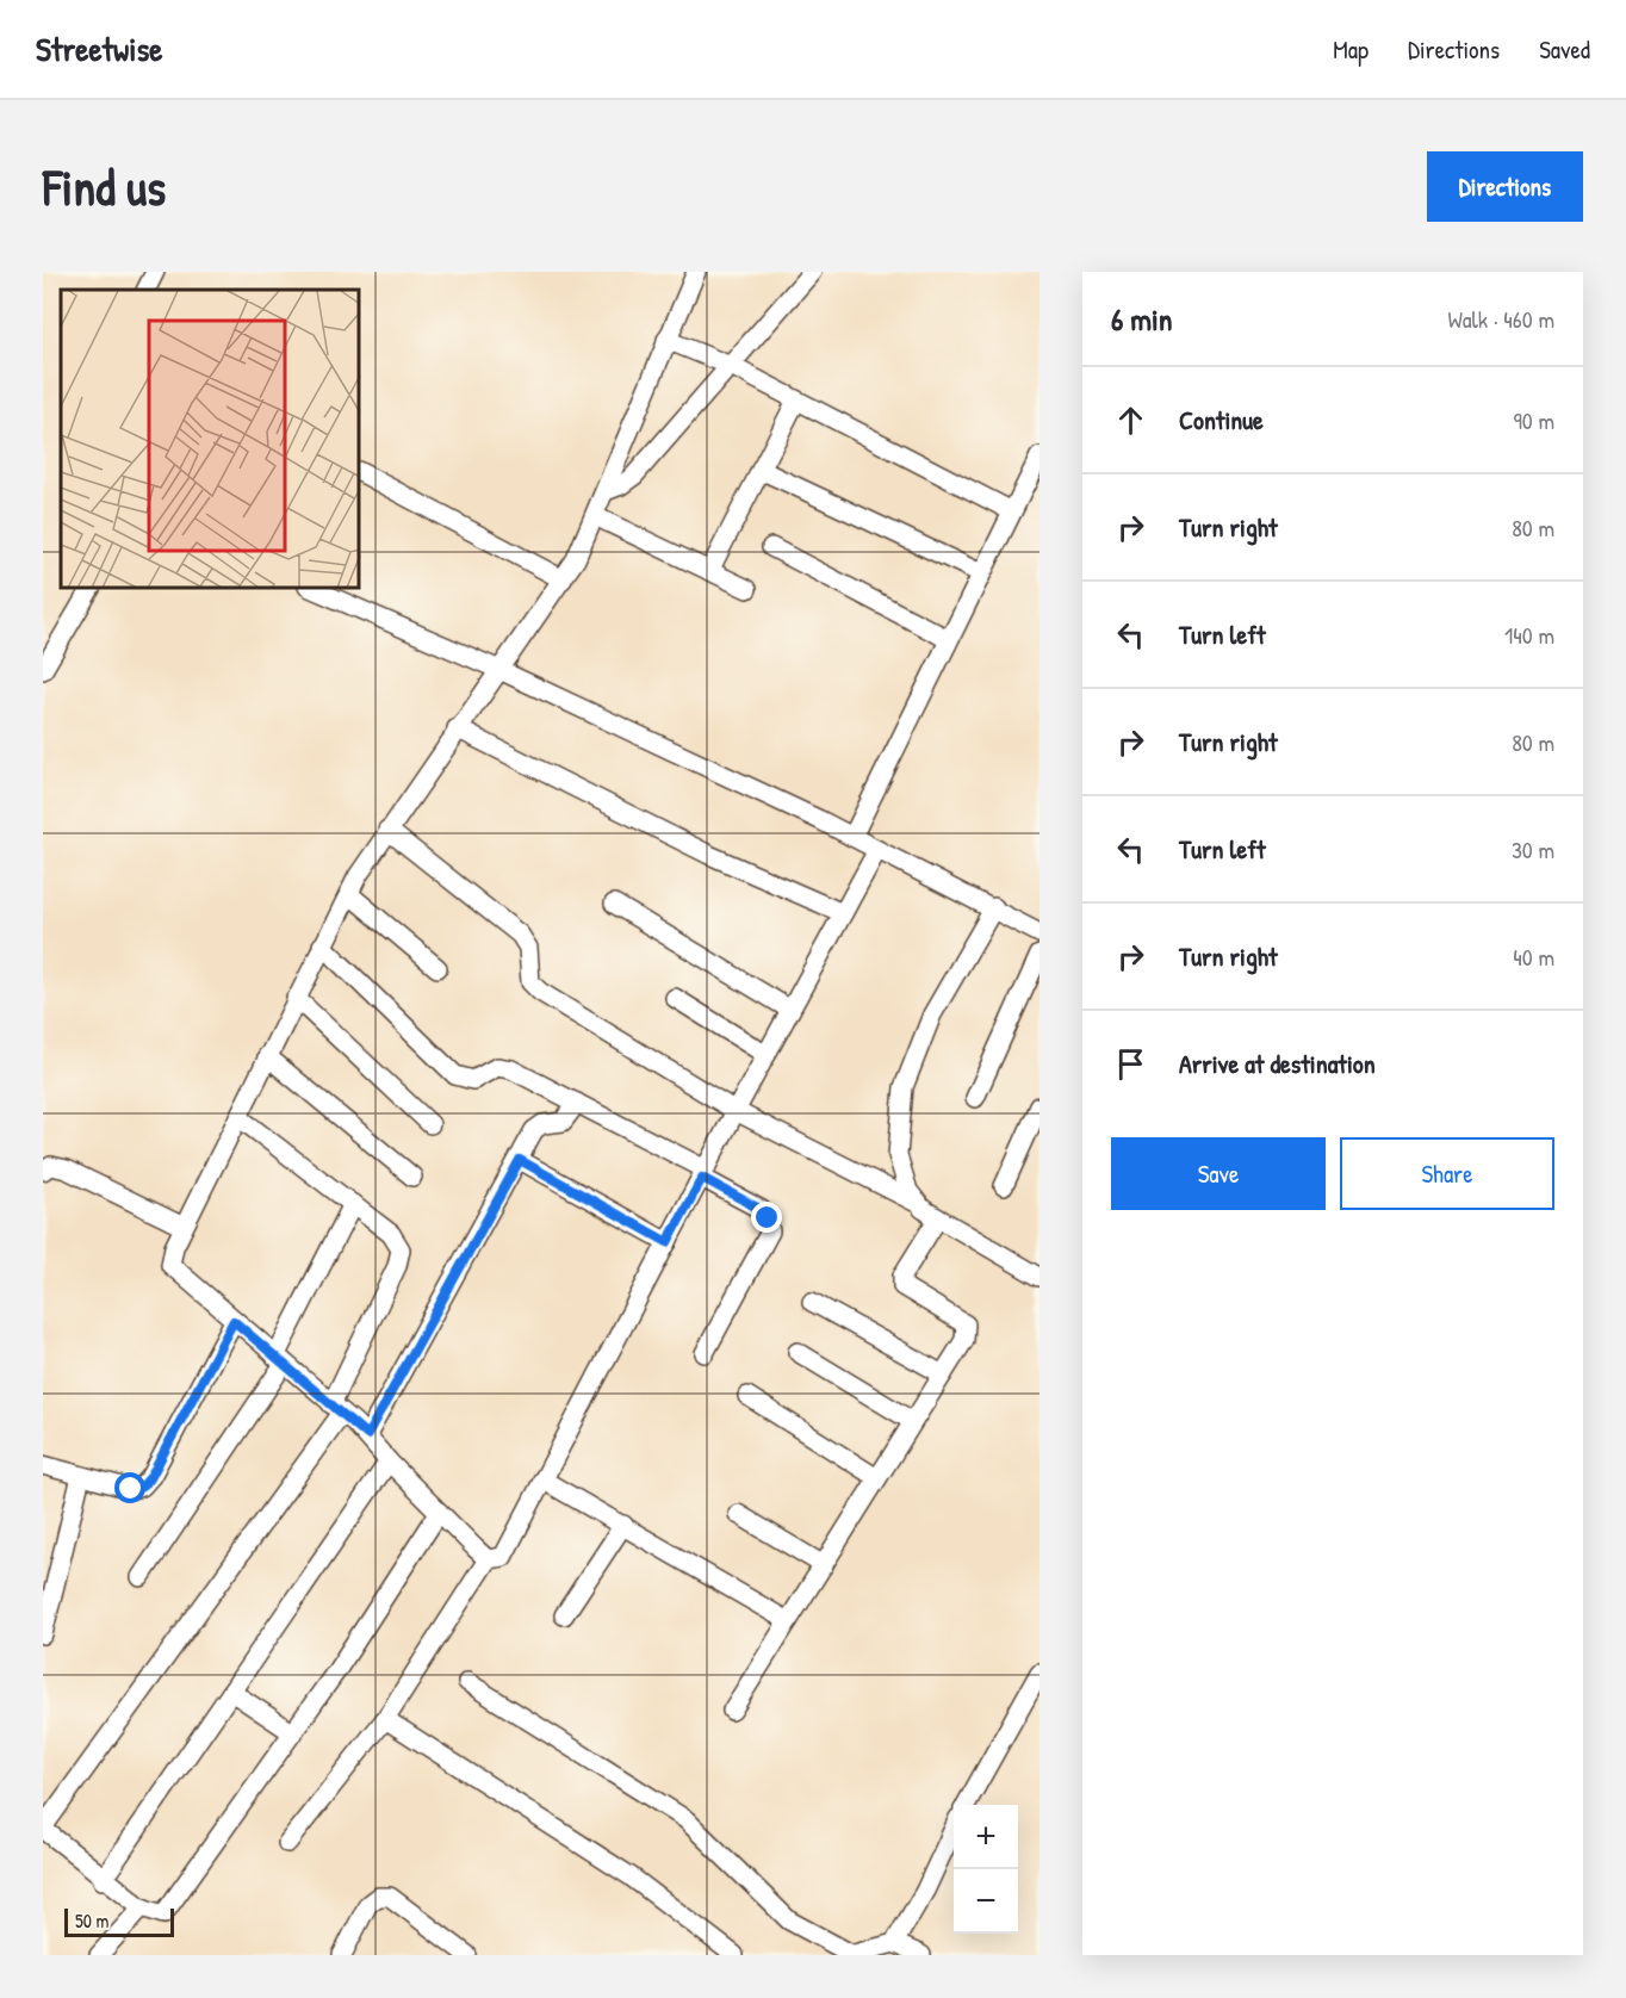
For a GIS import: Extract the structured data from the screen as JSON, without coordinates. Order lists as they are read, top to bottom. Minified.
{"scale_bar":"50 m","page":{"header":"Streetwise","nav":["Map","Directions","Saved"],"buttons":["Directions",["Save","Share"]],"title":"Find us","heading":["6 min","Walk · 460 m"],"list":[["Continue","90 m"],["Turn right","80 m"],["Turn left","140 m"],["Turn right","80 m"],["Turn left","30 m"],["Turn right","40 m"],"Arrive at destination"],"map_buttons":["+","−"],"scale":"50 m"}}
